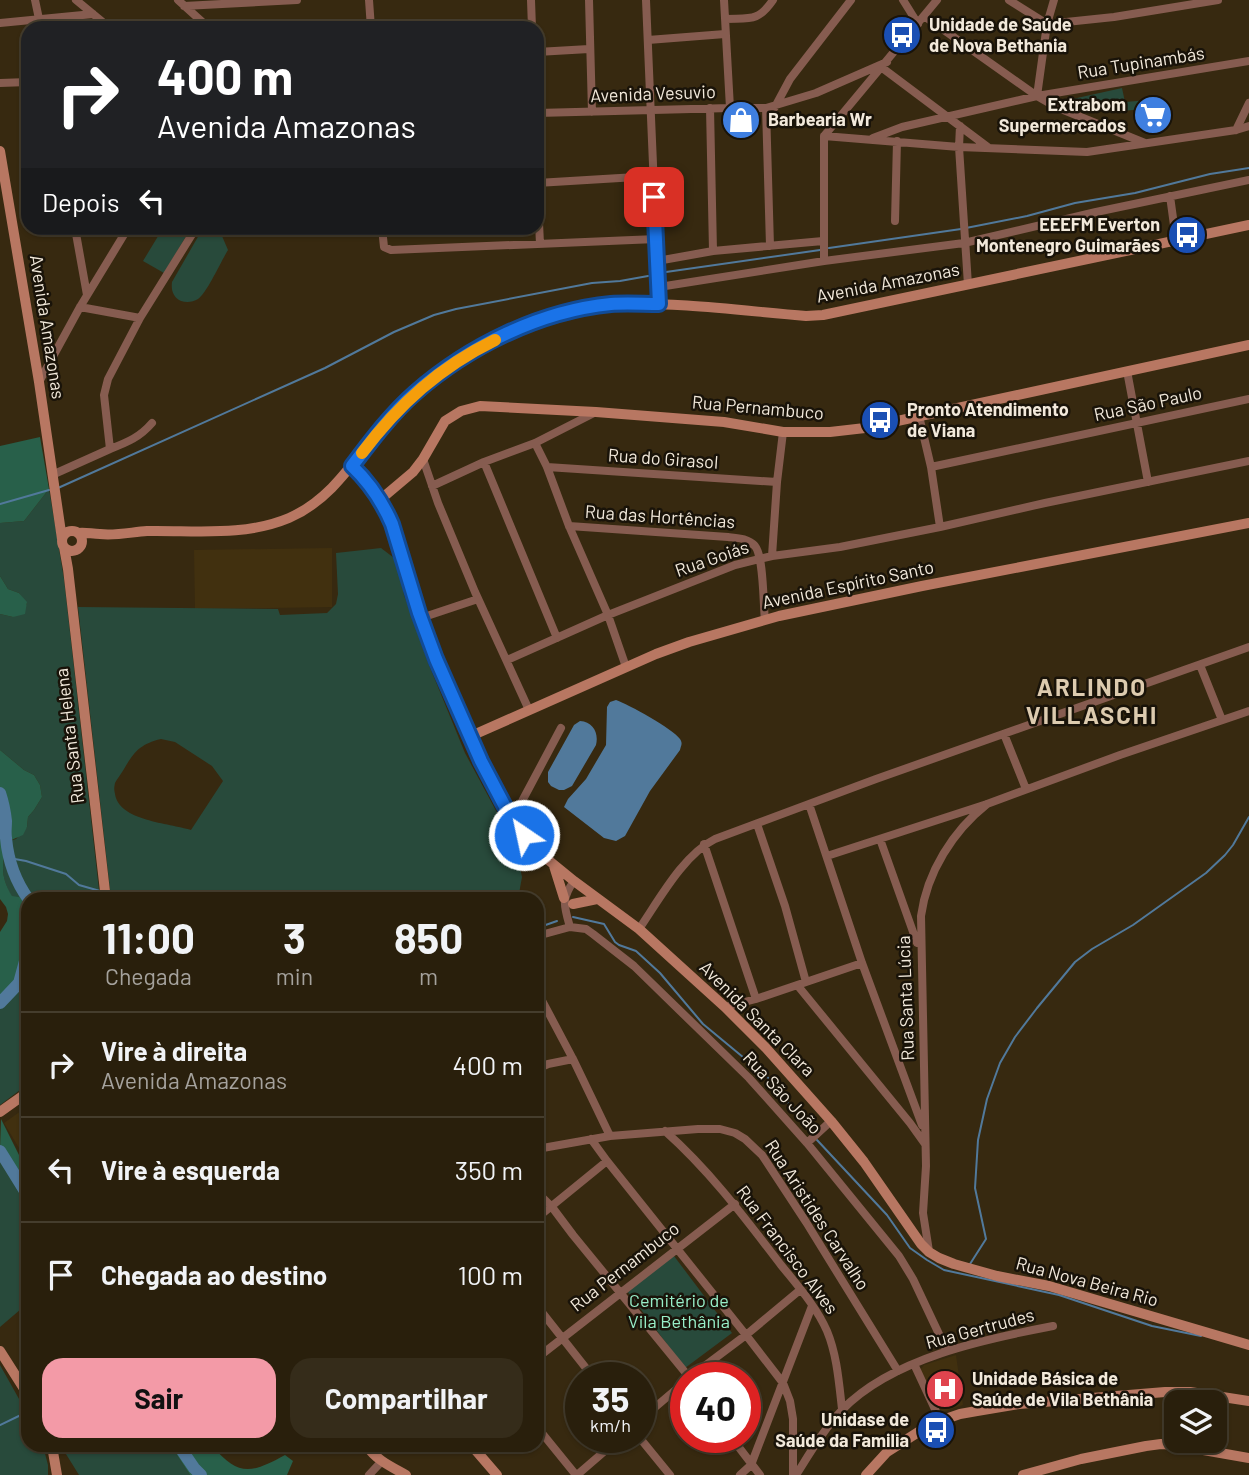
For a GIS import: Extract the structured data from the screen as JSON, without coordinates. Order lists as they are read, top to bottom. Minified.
{"streets":{"street":["Rua Tupinambás","Avenida Vesuvio","Avenida Amazonas","Rua São Paulo","Rua Pernambuco","Rua do Girasol","Rua das Hortências","Rua Goiás","Avenida Espírito Santo","Rua Santa Helena","Rua Santa Lúcia","Avenida Santa Clara","Rua São João","Rua Aristides Carvalho","Rua Francisco Alves","Rua Nova Beira Rio","Rua Gertrudes"]},"crossings":[["Avenida Amazonas","Rua Santa Helena"],["Avenida Amazonas","Avenida Santa Clara"],["Rua Pernambuco","Avenida Santa Clara"],["Rua Pernambuco","Rua Francisco Alves"],["Rua das Hortências","Rua Goiás"],["Avenida Espírito Santo","Avenida Santa Clara"],["Rua Santa Lúcia","Avenida Santa Clara"],["Rua Santa Lúcia","Rua Nova Beira Rio"],["Avenida Santa Clara","Rua Nova Beira Rio"],["Rua São João","Rua Gertrudes"],["Rua Aristides Carvalho","Rua Francisco Alves"],["Rua Aristides Carvalho","Rua Gertrudes"],["Rua Francisco Alves","Rua Gertrudes"]],"districts":["ARLINDO VILLASCHI"],"parks":["Cemitério de Vila Bethânia"],"places":{"bus stop":["Unidade de Saúde de Nova Bethania","EEEFM Everton Montenegro Guimarães","Pronto Atendimento de Viana","Unidase de Saúde da Familia"],"supermarket":["Extrabom Supermercados"],"shop":["Barbearia Wr"],"hospital":["Unidade Básica de Saúde de Vila Bethânia"]},"page":{"turn":["400 m","Avenida Amazonas"],"then":"Depois","eta":["11:00","Chegada","3","min","850","m"],"list":[{"name":"Vire à direita","note":"Avenida Amazonas","value":"400 m"},{"name":"Vire à esquerda","value":"350 m"},{"name":"Chegada ao destino","value":"100 m"}],"buttons":["Sair","Compartilhar"],"speed":"35 km/h","limit":"40"}}
